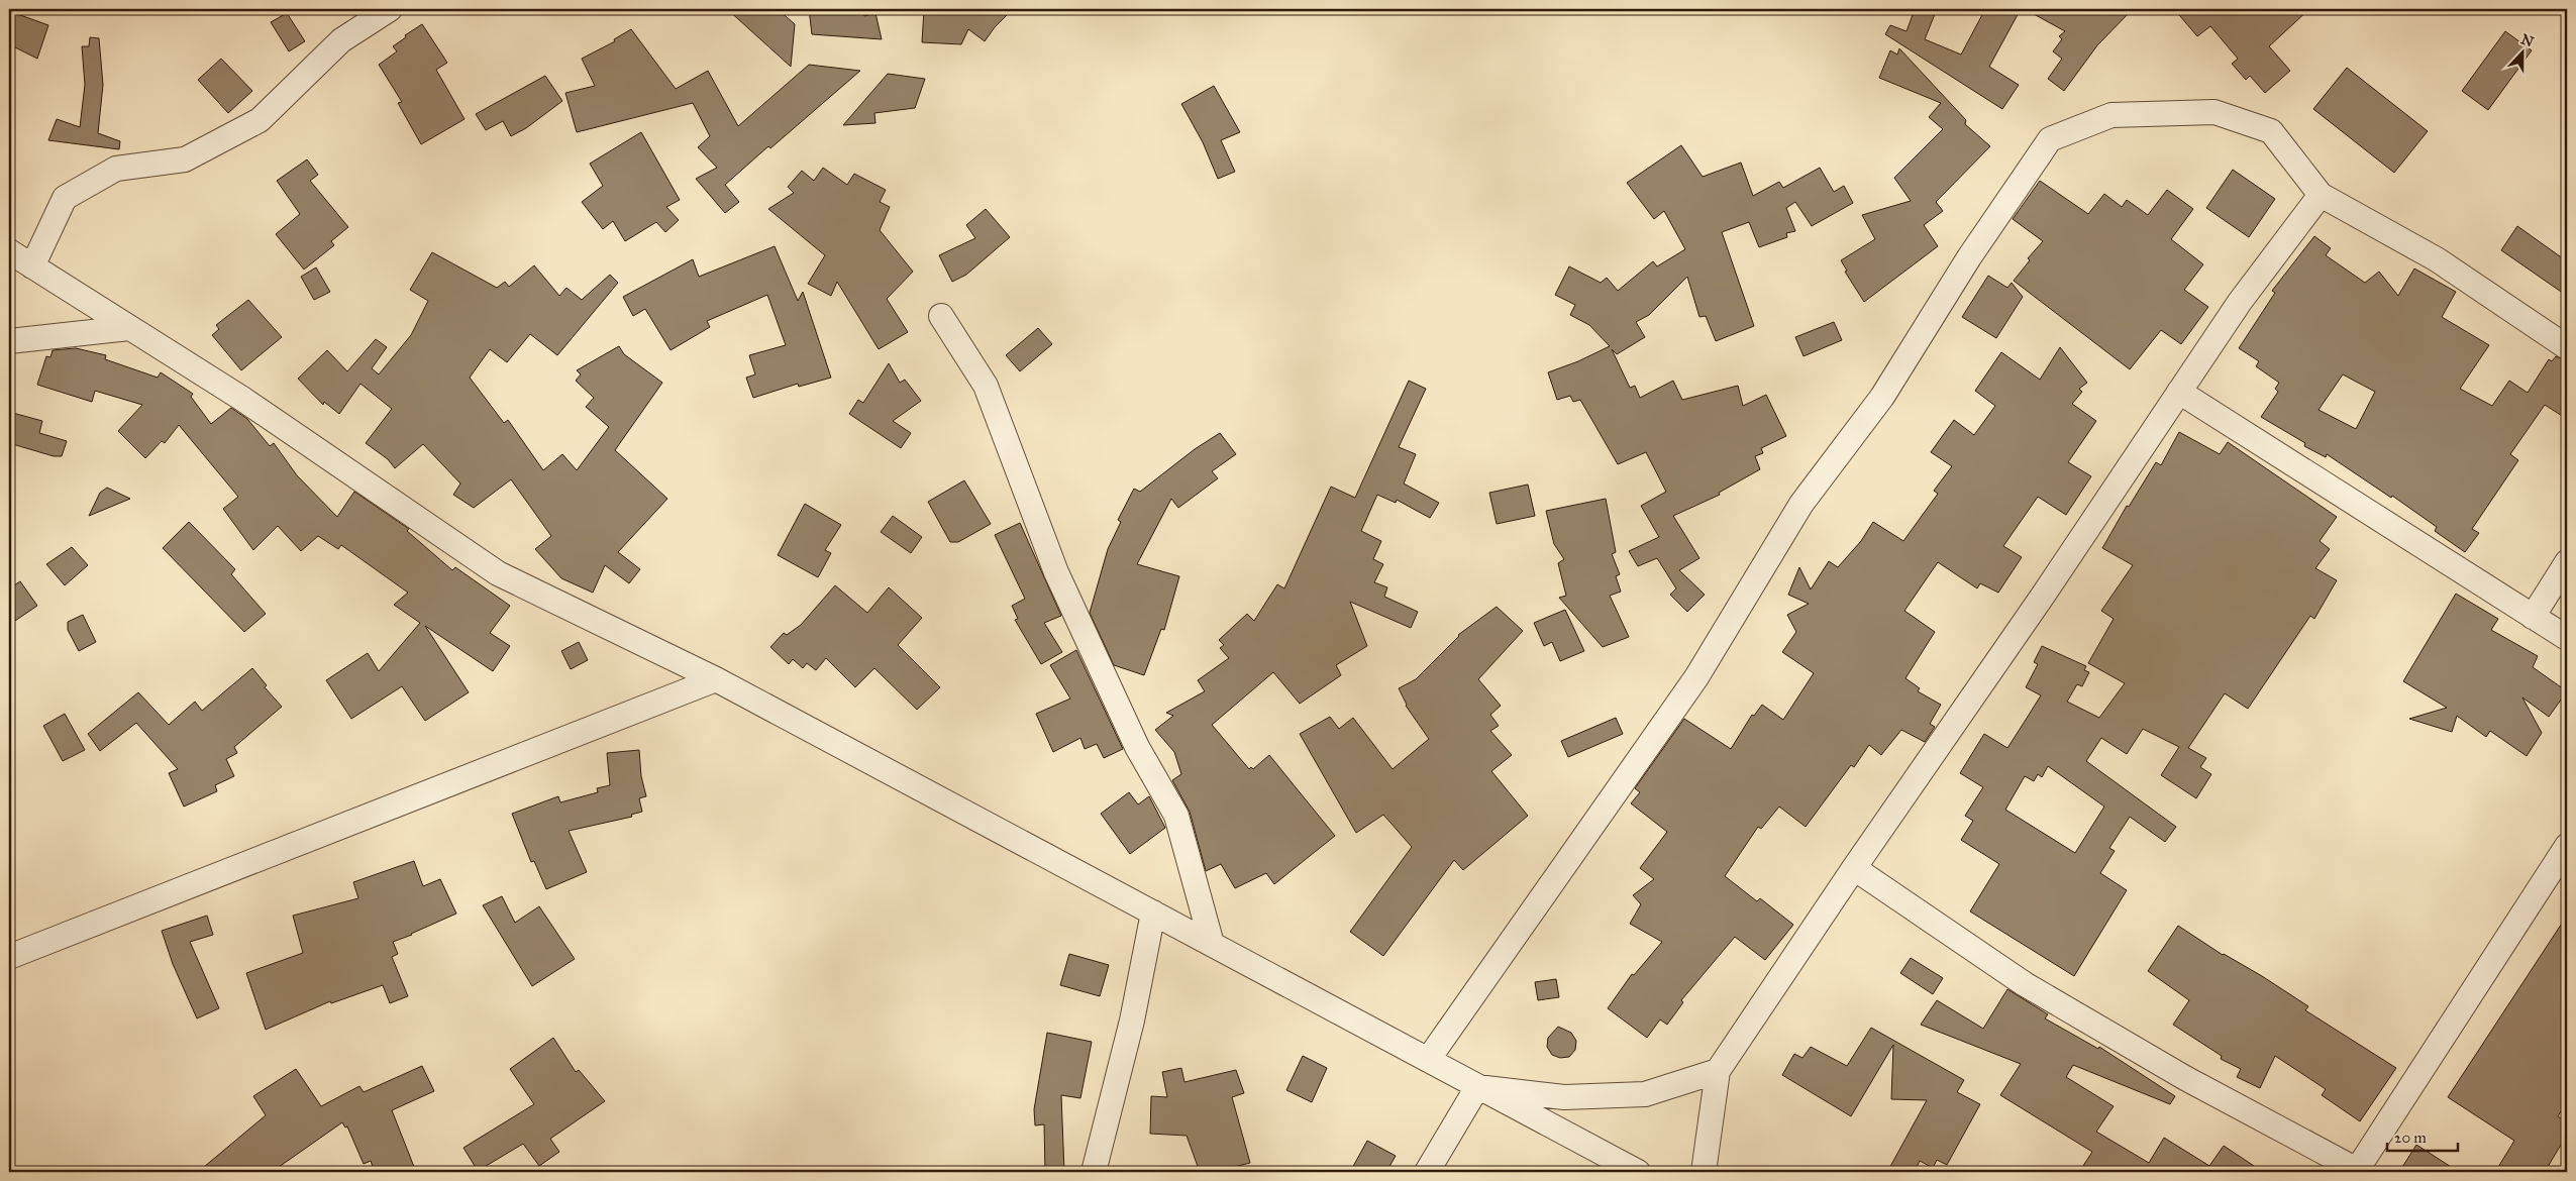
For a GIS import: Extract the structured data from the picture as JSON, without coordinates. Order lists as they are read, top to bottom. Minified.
{"scale_bar":"20 m","north":"top"}
